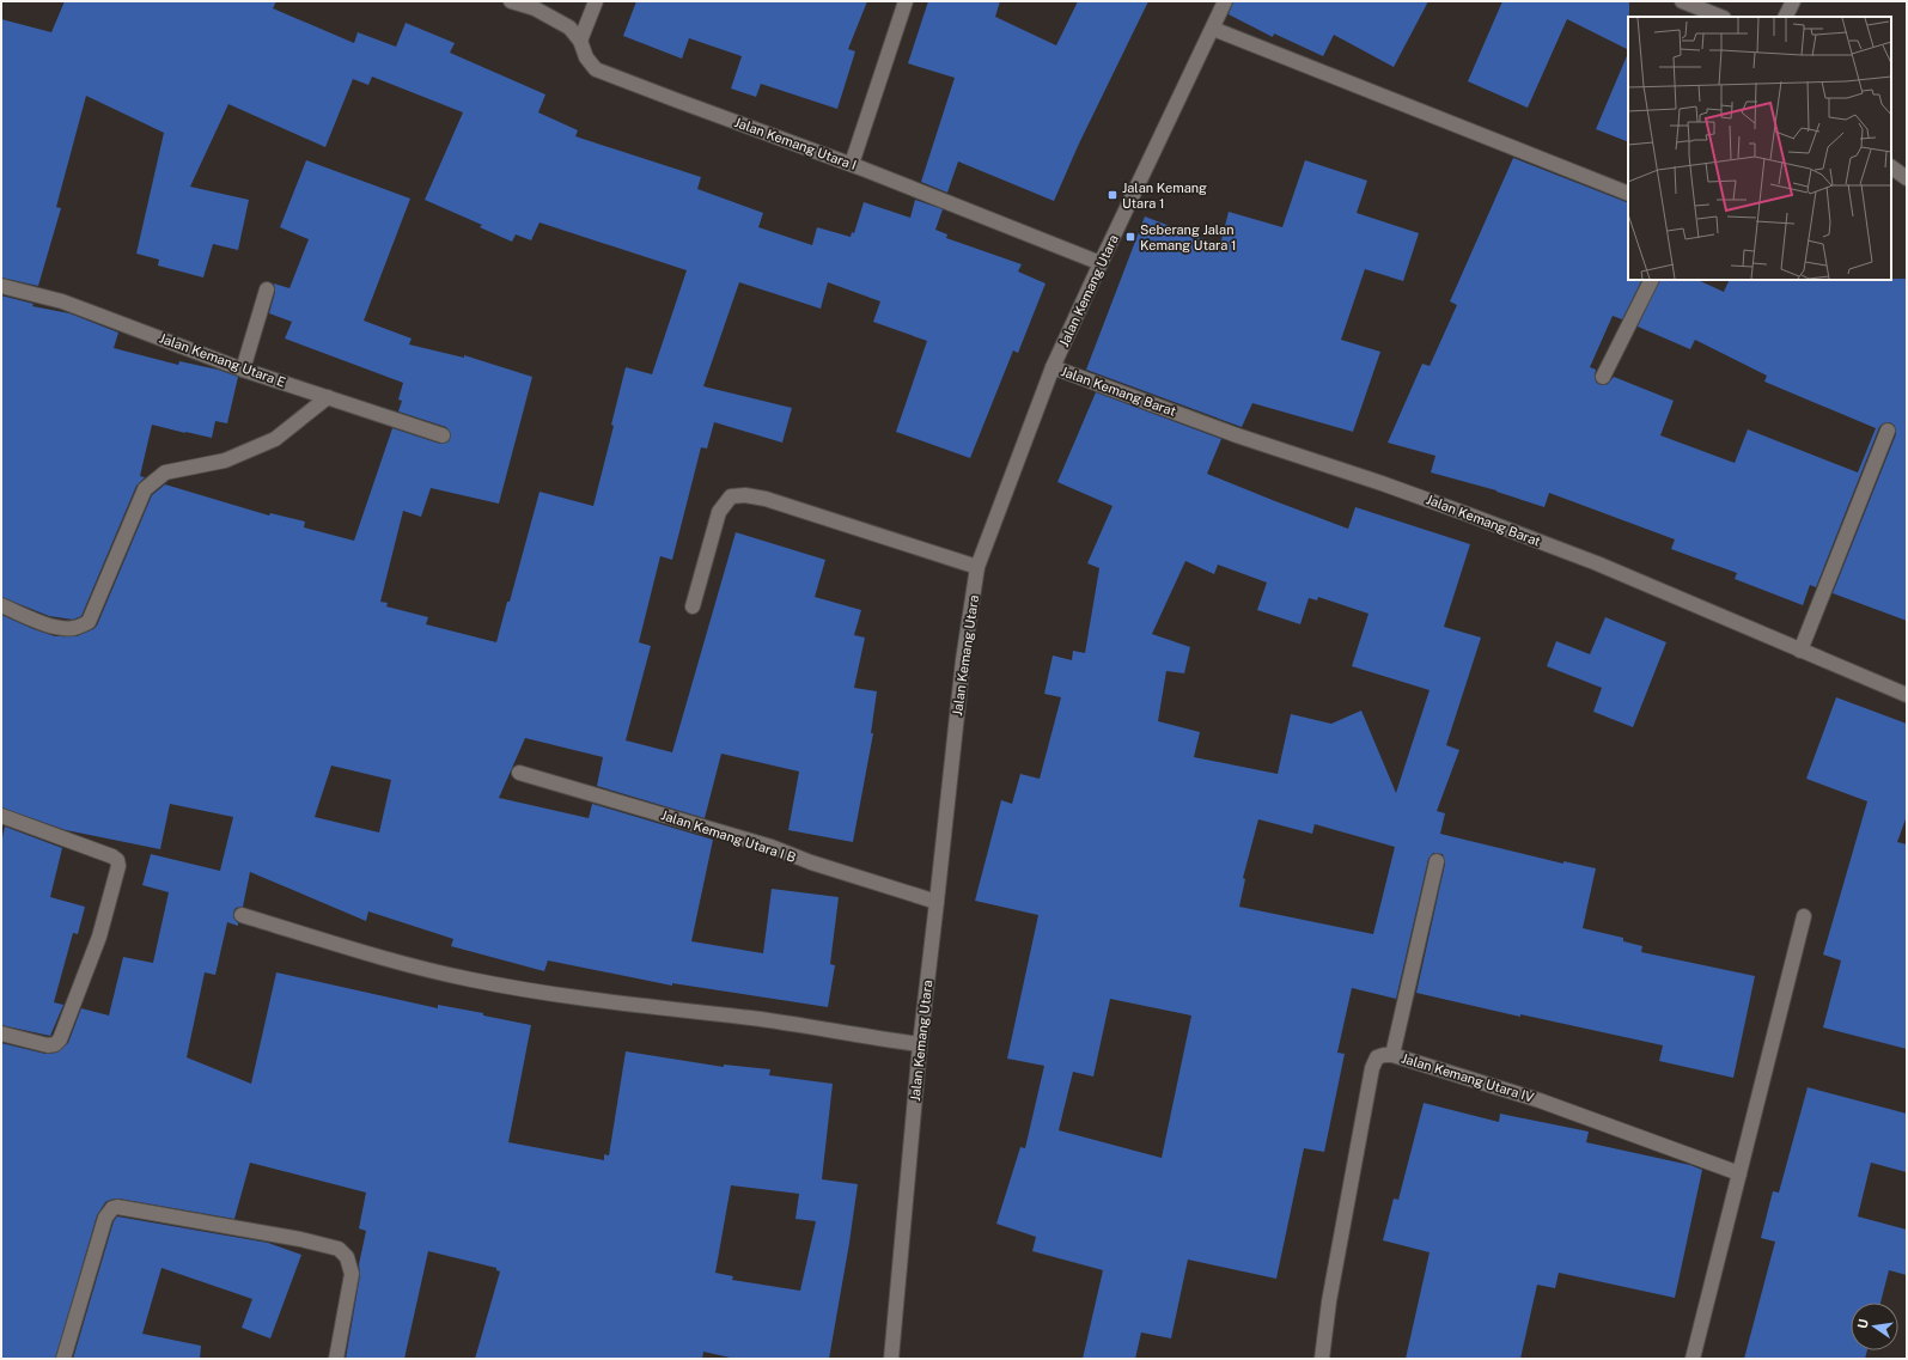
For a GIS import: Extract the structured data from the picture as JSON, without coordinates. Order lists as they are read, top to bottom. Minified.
{"streets":{"street":["Jalan Kemang Utara I","Jalan Kemang Utara","Jalan Kemang Utara E","Jalan Kemang Barat","Jalan Kemang Utara I B","Jalan Kemang Utara IV"]},"crossings":[["Jalan Kemang Utara I","Jalan Kemang Utara"],["Jalan Kemang Utara","Jalan Kemang Barat"],["Jalan Kemang Utara","Jalan Kemang Utara I B"]],"places":{"transit":["Jalan Kemang Utara 1","Seberang Jalan Kemang Utara 1"]},"north":"left"}
